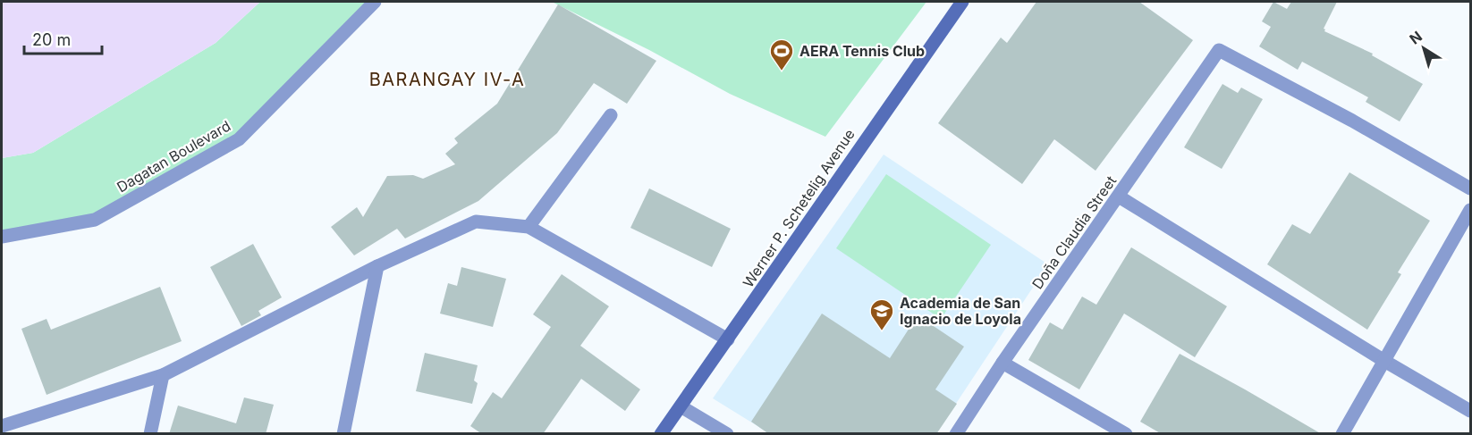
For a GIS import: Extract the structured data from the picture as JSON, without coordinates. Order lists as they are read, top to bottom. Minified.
{"streets":{"main road":["Werner P. Schetelig Avenue"],"street":["Dagatan Boulevard","Doña Claudia Street"]},"districts":["BARANGAY IV-A"],"places":{"sports":["AERA Tennis Club"],"school or university":["Academia de San Ignacio de Loyola"]},"scale_bar":"20 m","north":"top left"}
